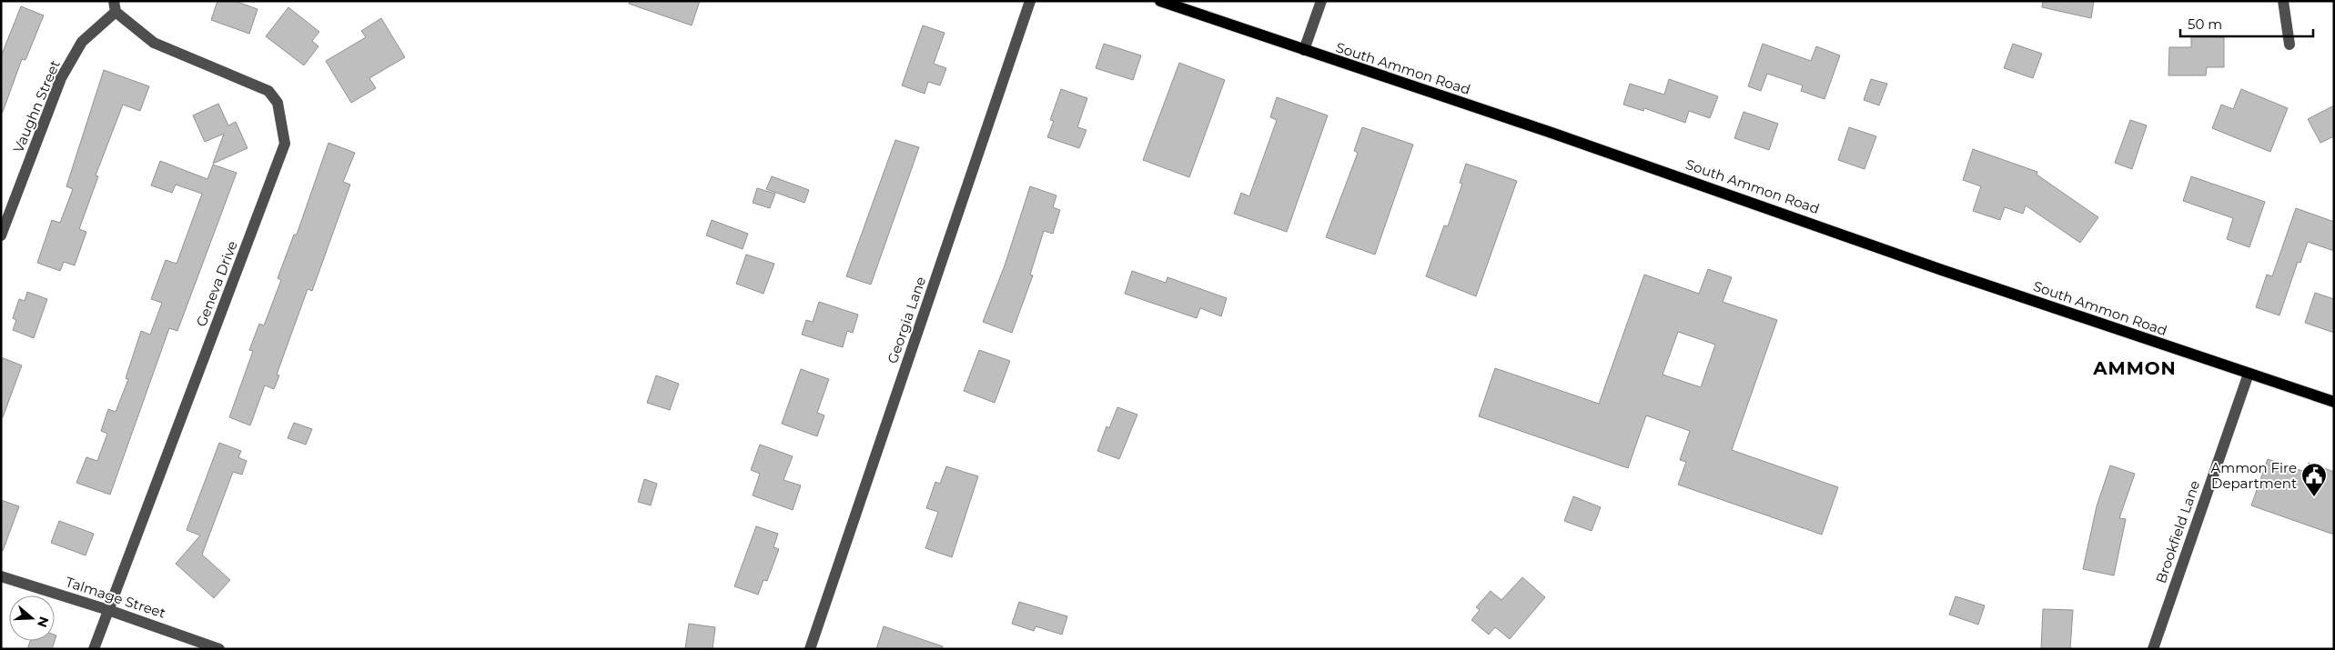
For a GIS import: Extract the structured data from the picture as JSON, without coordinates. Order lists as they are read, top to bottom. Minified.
{"streets":{"main road":["South Ammon Road"],"street":["Vaughn Street","Geneva Drive","Georgia Lane","Brookfield Lane","Talmage Street"]},"crossings":[["South Ammon Road","Brookfield Lane"],["Vaughn Street","Geneva Drive"],["Geneva Drive","Talmage Street"]],"districts":["AMMON"],"places":{"public building":["Ammon Fire Department"]},"scale_bar":"50 m","north":"right"}
